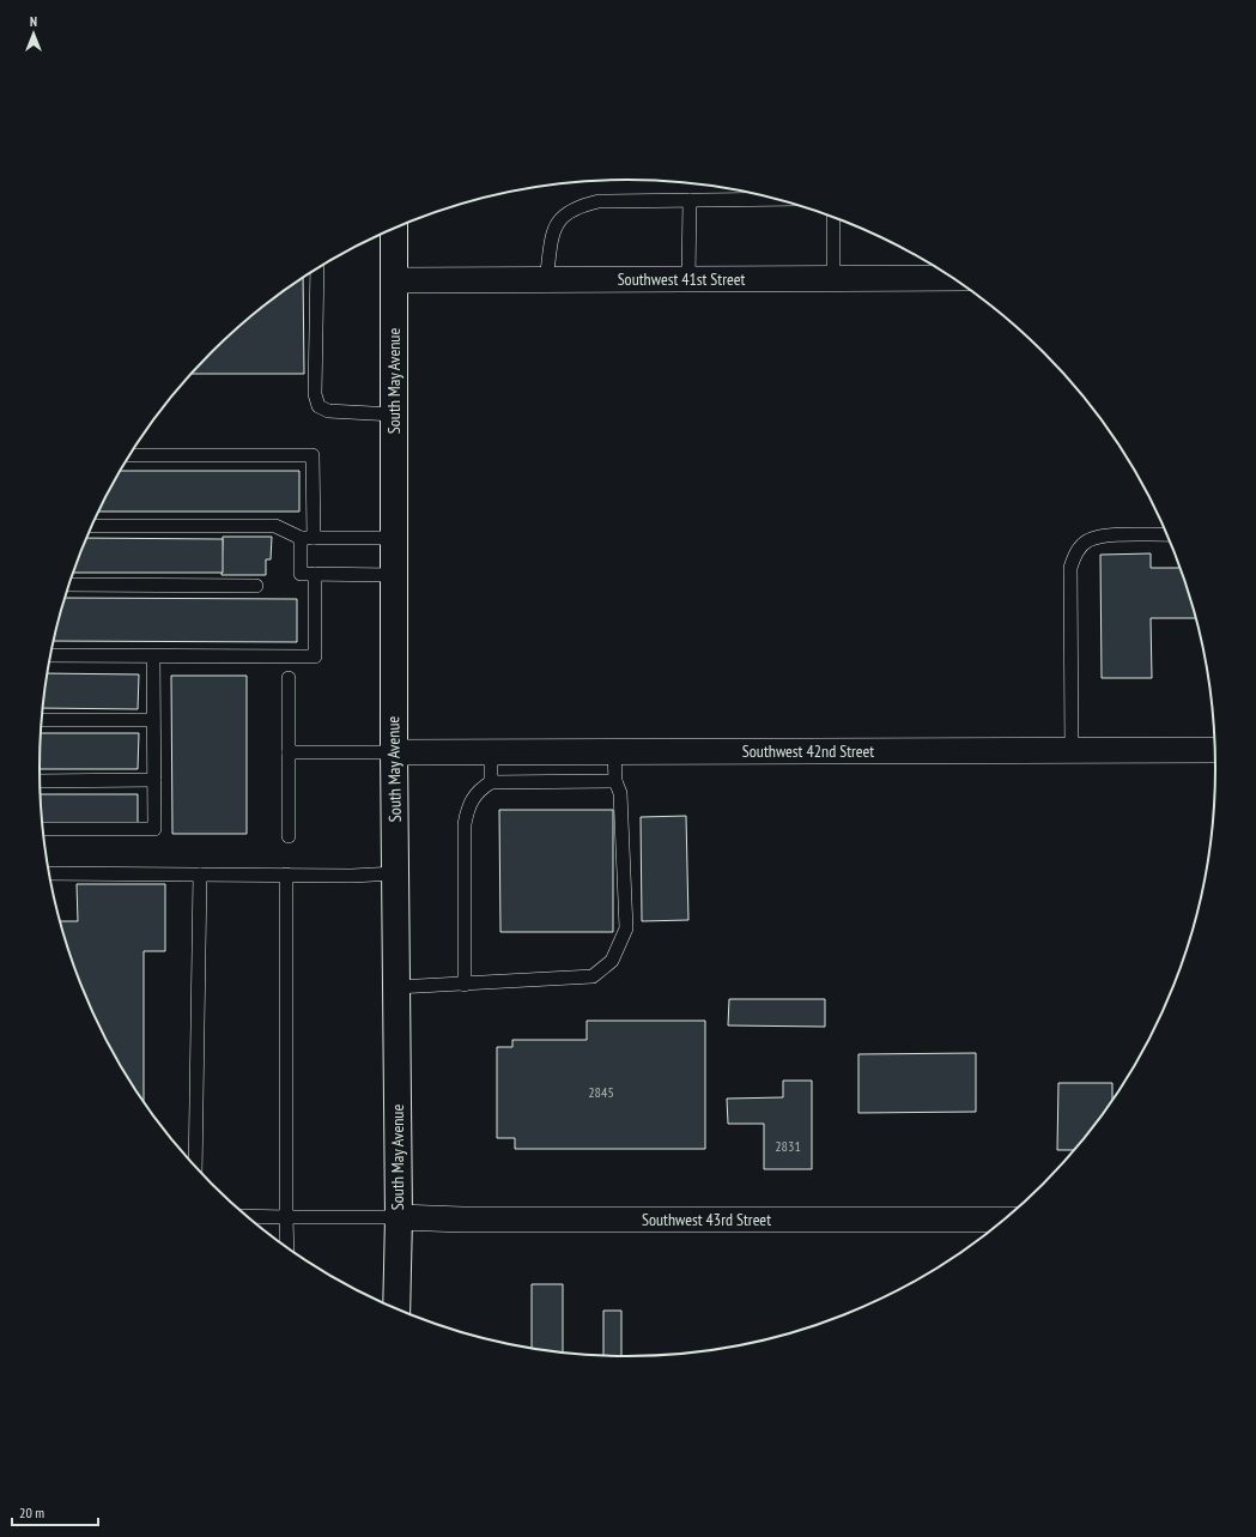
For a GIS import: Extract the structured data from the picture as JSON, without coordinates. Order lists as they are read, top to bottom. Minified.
{"streets":{"main road":["South May Avenue"],"street":["Southwest 41st Street","Southwest 42nd Street","Southwest 43rd Street"]},"crossings":[["Southwest 41st Street","South May Avenue"],["South May Avenue","Southwest 42nd Street"],["South May Avenue","Southwest 43rd Street"]],"house_numbers":["2845","2831"],"scale_bar":"20 m","north":"top"}
